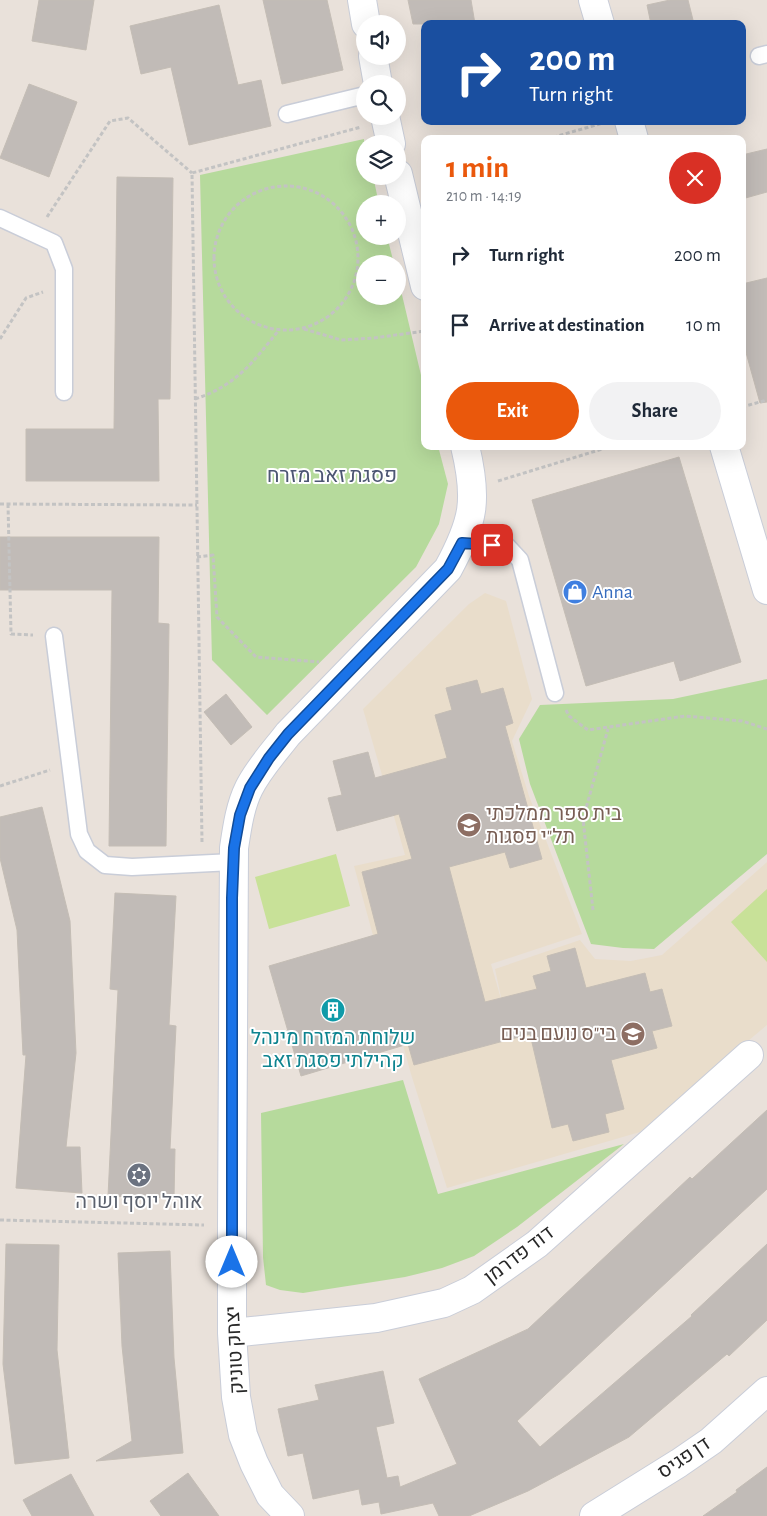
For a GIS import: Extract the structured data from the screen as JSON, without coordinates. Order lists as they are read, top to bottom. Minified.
{"streets":{"street":["דוד פדרמן","יצחק טוניק","דן פגיס"]},"crossings":[["דוד פדרמן","יצחק טוניק"]],"districts":["פסגת זאב מזרח"],"places":{"shop":["Anna"],"school or university":["בית ספר ממלכתי תל\"י פסגות","בי\"ס נועם בנים"],"building":["שלוחת המזרח מינהל קהילתי פסגת זאב"],"synagogue":["אוהל יוסף ושרה"]},"page":{"map_buttons":["+","−"],"turn":["200 m","Turn right"],"heading":["1 min","210 m · 14:19"],"list":[{"name":"Turn right","value":"200 m"},{"name":"Arrive at destination","value":"10 m"}],"buttons":["Exit","Share"]}}
